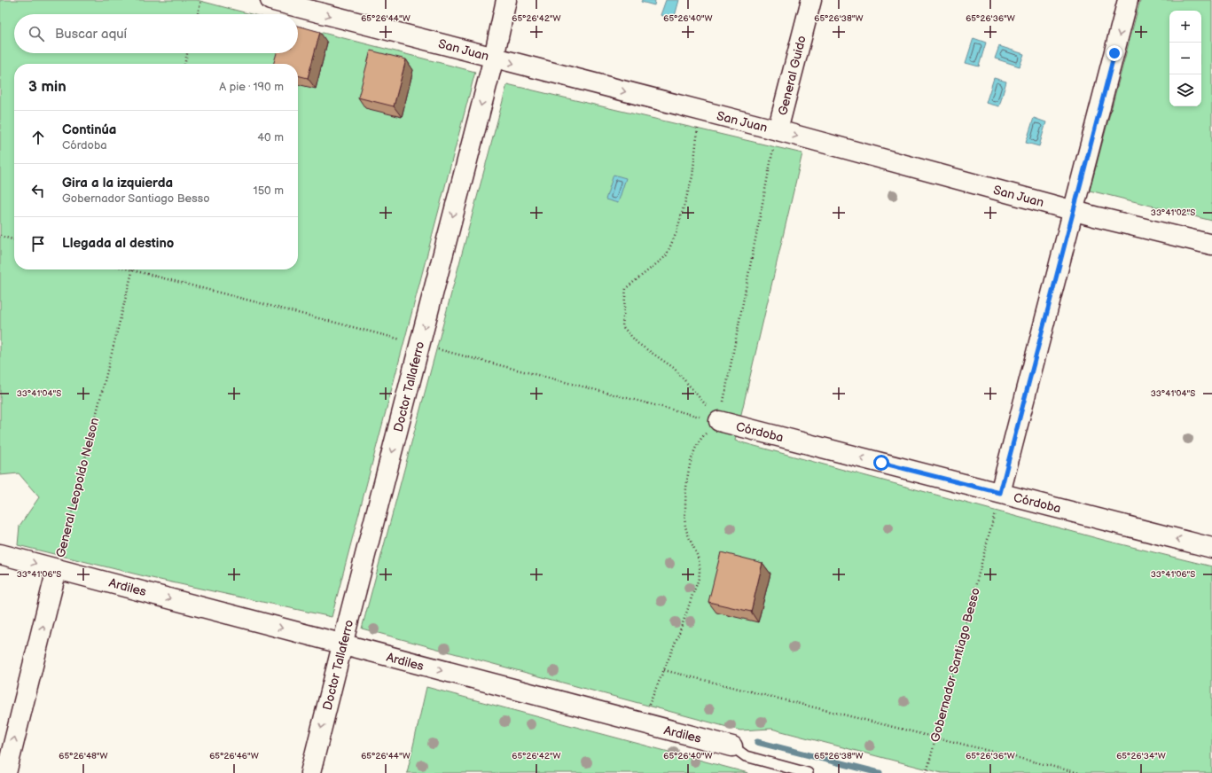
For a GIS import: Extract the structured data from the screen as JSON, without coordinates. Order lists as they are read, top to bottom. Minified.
{"streets":{"street":["San Juan","General Guido","Doctor Tallaferro","Córdoba","General Leopoldo Nelson","Ardiles"],"path":["Gobernador Santiago Besso"]},"crossings":[["San Juan","General Guido"],["San Juan","Doctor Tallaferro"],["Doctor Tallaferro","Ardiles"],["Córdoba","Gobernador Santiago Besso"],["General Leopoldo Nelson","Ardiles"]],"one_way":["San Juan","Doctor Tallaferro","Córdoba","General Leopoldo Nelson","Ardiles"],"page":{"map_buttons":["+","−"],"search":"Buscar aquí","heading":["3 min","A pie · 190 m"],"list":[["Continúa","Córdoba","40 m"],["Gira a la izquierda","Gobernador Santiago Besso","150 m"],"Llegada al destino"]},"coordinates":["65°26'44\"W","65°26'42\"W","65°26'40\"W","65°26'38\"W","65°26'36\"W","33°41'02\"S","33°41'04\"S","33°41'06\"S","65°26'48\"W","65°26'46\"W","65°26'34\"W"]}
